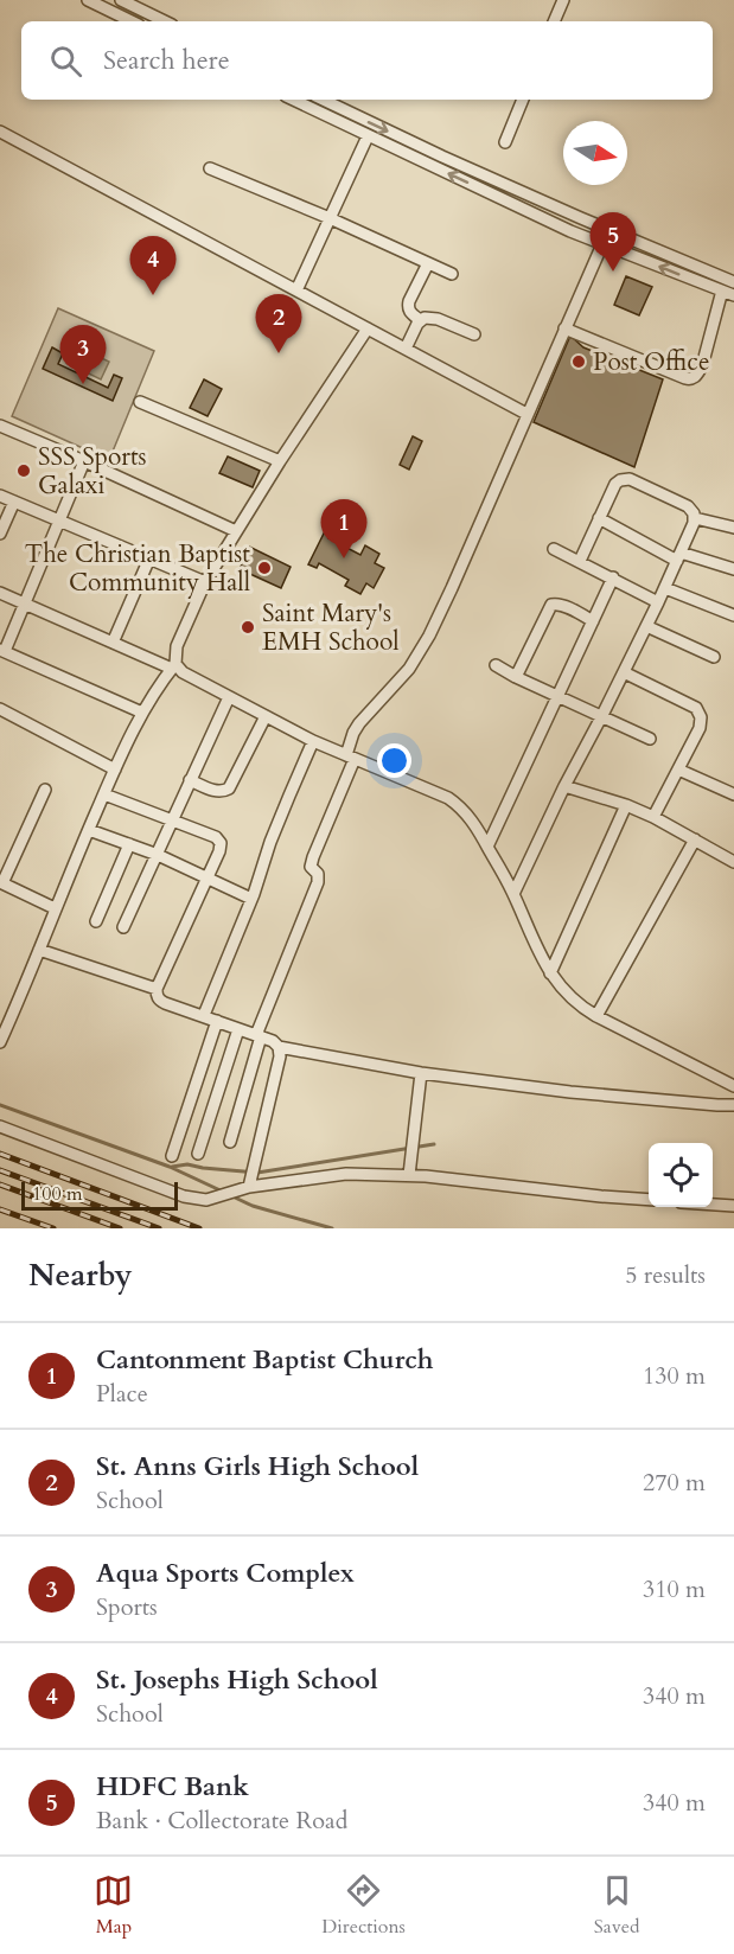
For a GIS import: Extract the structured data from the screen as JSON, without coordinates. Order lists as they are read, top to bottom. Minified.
{"places":["Post Office","SSS Sports Galaxi","The Christian Baptist Community Hall","Saint Mary's EMH School"],"scale_bar":"100 m","north":"right","page":{"search":"Search here","pins":["5","4","2","3","1"],"scale":"100 m","heading":["Nearby","5 results"],"list":[{"mark":"1","name":"Cantonment Baptist Church","note":"Place","value":"130 m"},{"mark":"2","name":"St. Anns Girls High School","note":"School","value":"270 m"},{"mark":"3","name":"Aqua Sports Complex","note":"Sports","value":"310 m"},{"mark":"4","name":"St. Josephs High School","note":"School","value":"340 m"},{"mark":"5","name":"HDFC Bank","note":"Bank · Collectorate Road","value":"340 m"}],"nav":["Map","Directions","Saved"]}}
